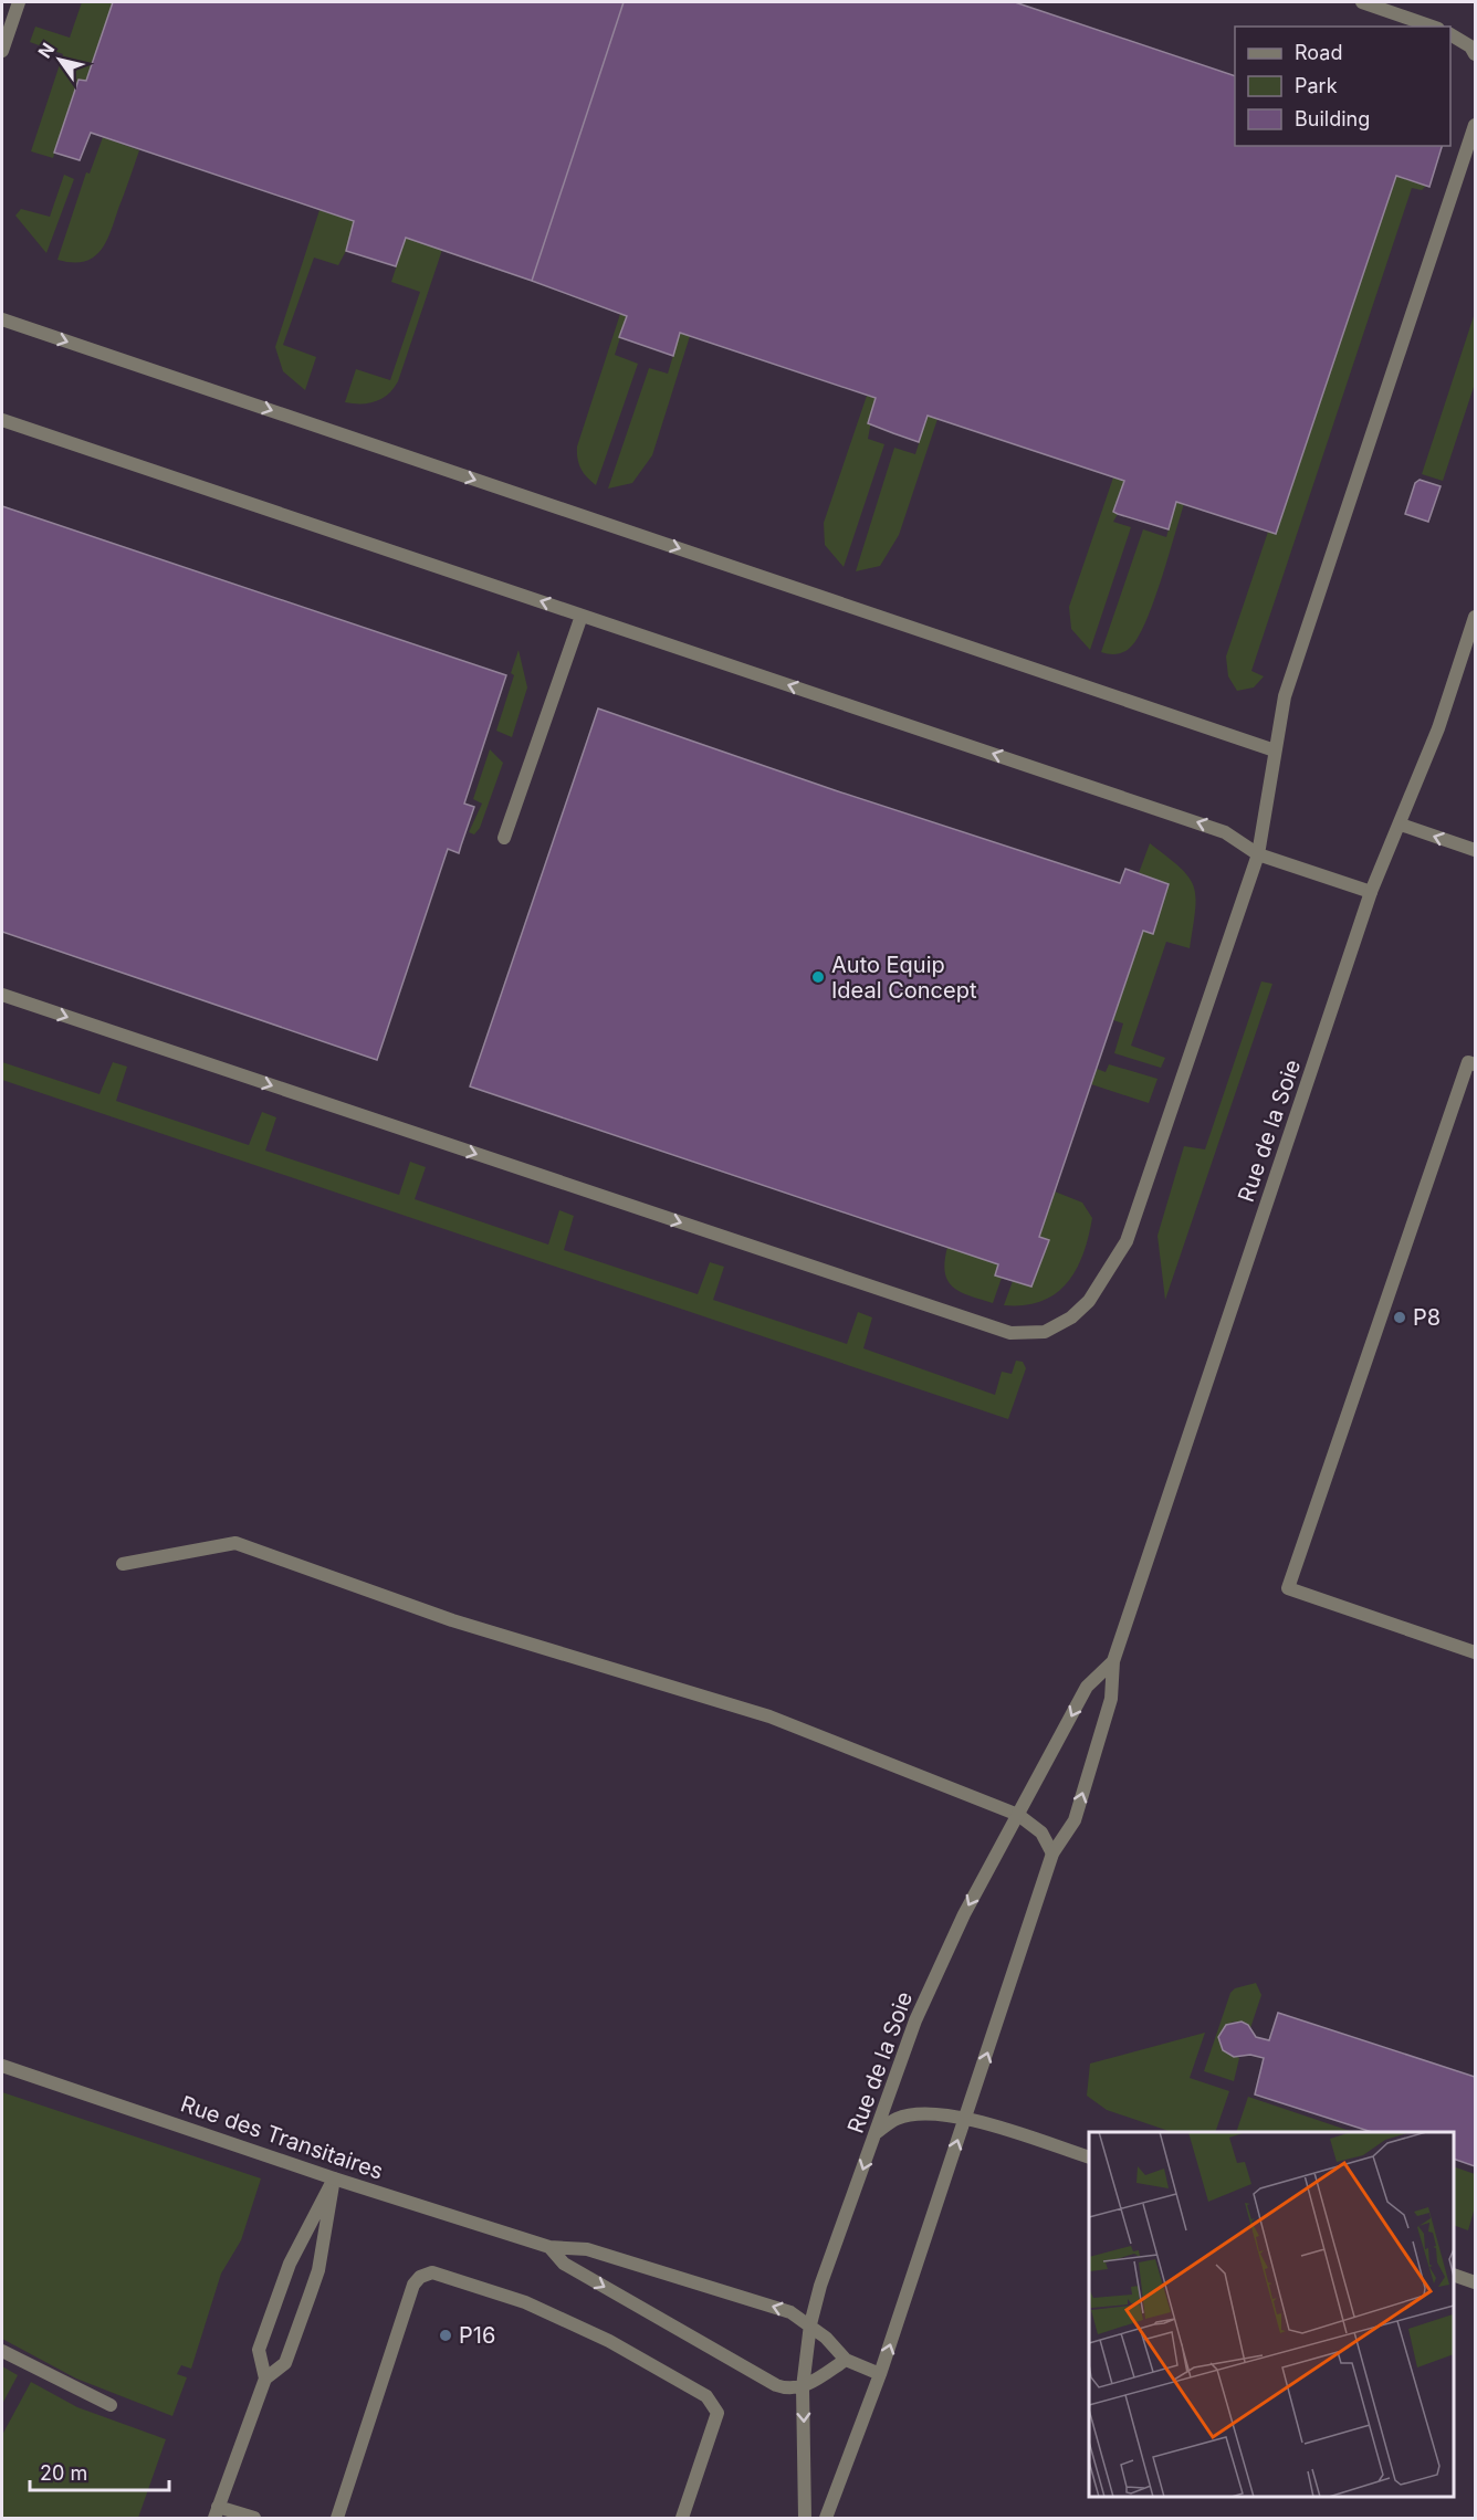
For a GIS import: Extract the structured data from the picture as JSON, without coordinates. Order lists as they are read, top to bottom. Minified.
{"streets":{"street":["Rue de la Soie","Rue des Transitaires"]},"crossings":[["Rue de la Soie","Rue des Transitaires"]],"places":["Auto Equip Ideal Concept","P8","P16"],"legend":["Road","Park","Building"],"scale_bar":"20 m","north":"top left"}
